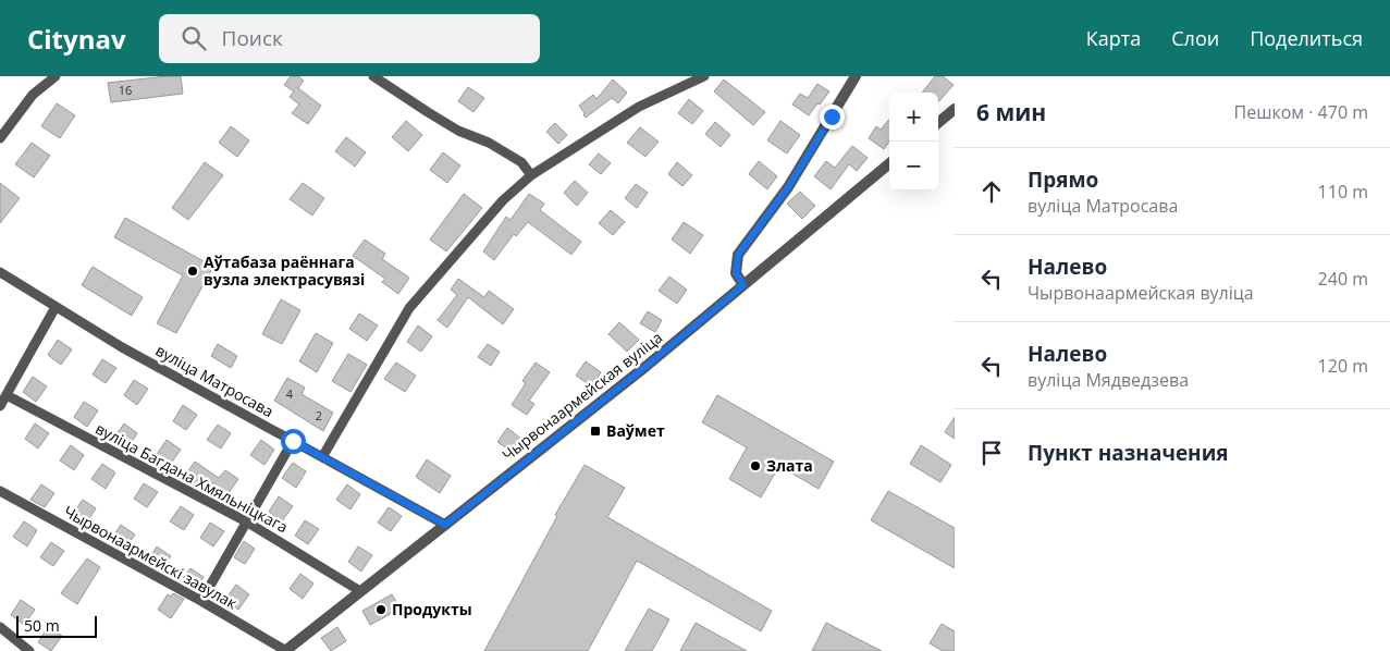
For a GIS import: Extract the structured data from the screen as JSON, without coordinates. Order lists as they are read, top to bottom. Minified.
{"streets":{"street":["вуліца Матросава","Чырвонаармейская вуліца","вуліца Багдана Хмяльніцкага","Чырвонаармейскі завулак"]},"crossings":[["вуліца Матросава","Чырвонаармейская вуліца"],["Чырвонаармейская вуліца","вуліца Багдана Хмяльніцкага"],["Чырвонаармейская вуліца","Чырвонаармейскі завулак"]],"places":{"other":["Аўтабаза раённага вузла электрасувязі","Злата","Продукты"],"transit":["Ваўмет"]},"house_numbers":["16","4","2"],"scale_bar":"50 m","page":{"header":"Citynav","search":"Поиск","nav":["Карта","Слои","Поделиться"],"heading":["6 мин","Пешком · 470 m"],"map_buttons":["+","−"],"list":[["Прямо","вуліца Матросава","110 m"],["Налево","Чырвонаармейская вуліца","240 m"],["Налево","вуліца Мядведзева","120 m"],"Пункт назначения"],"scale":"50 m"}}
